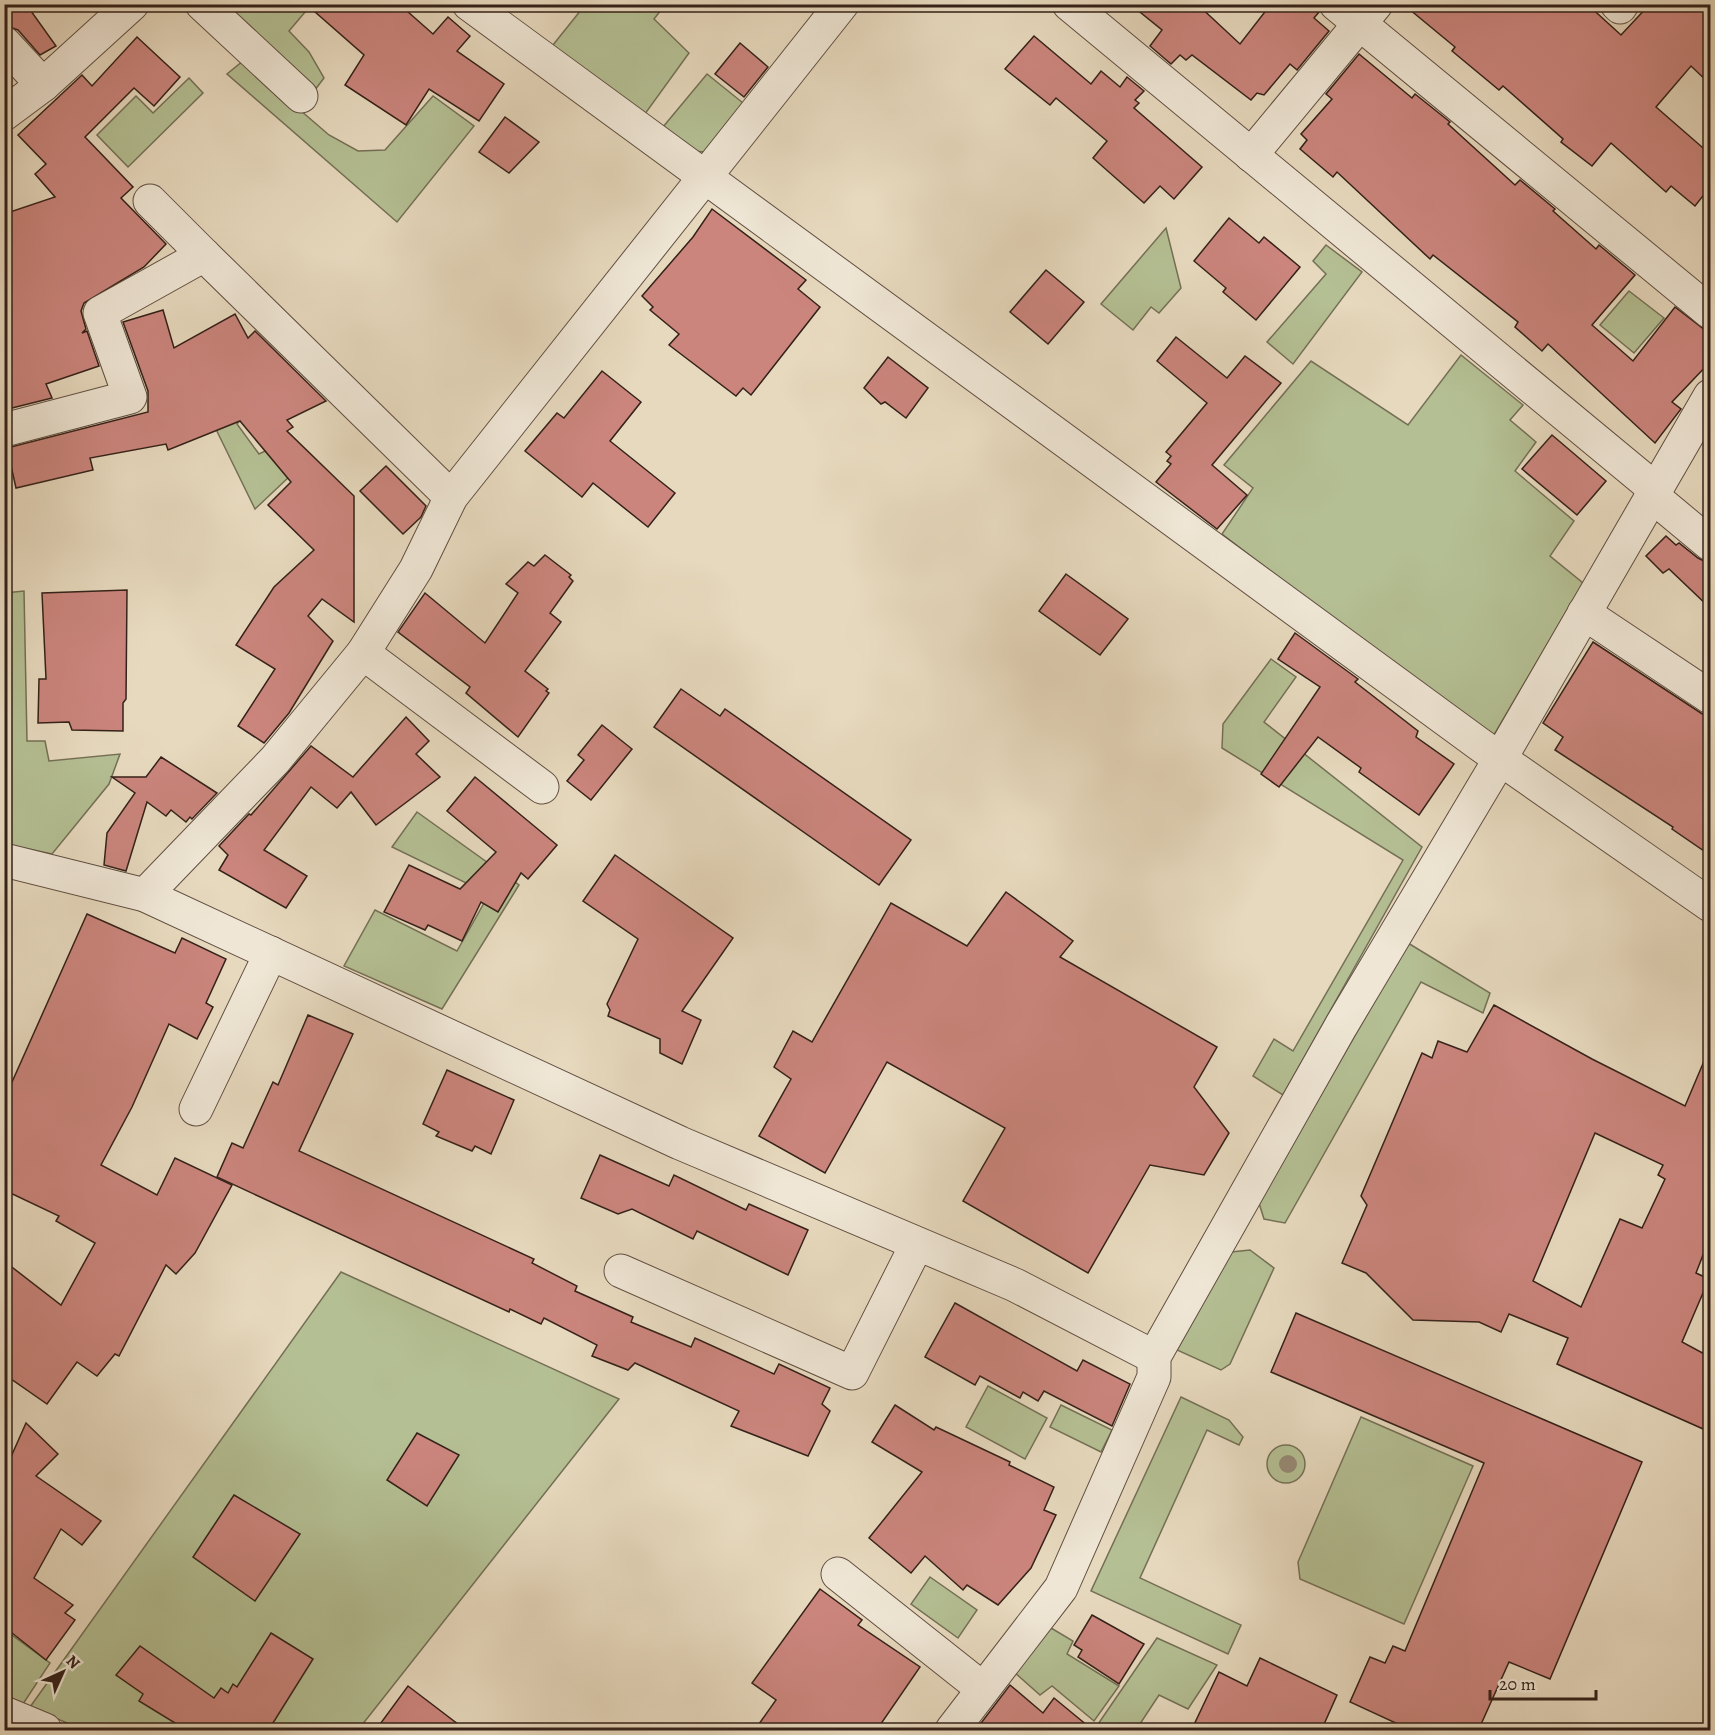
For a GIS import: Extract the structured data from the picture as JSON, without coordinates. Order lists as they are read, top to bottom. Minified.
{"scale_bar":"20 m","north":"top right"}
